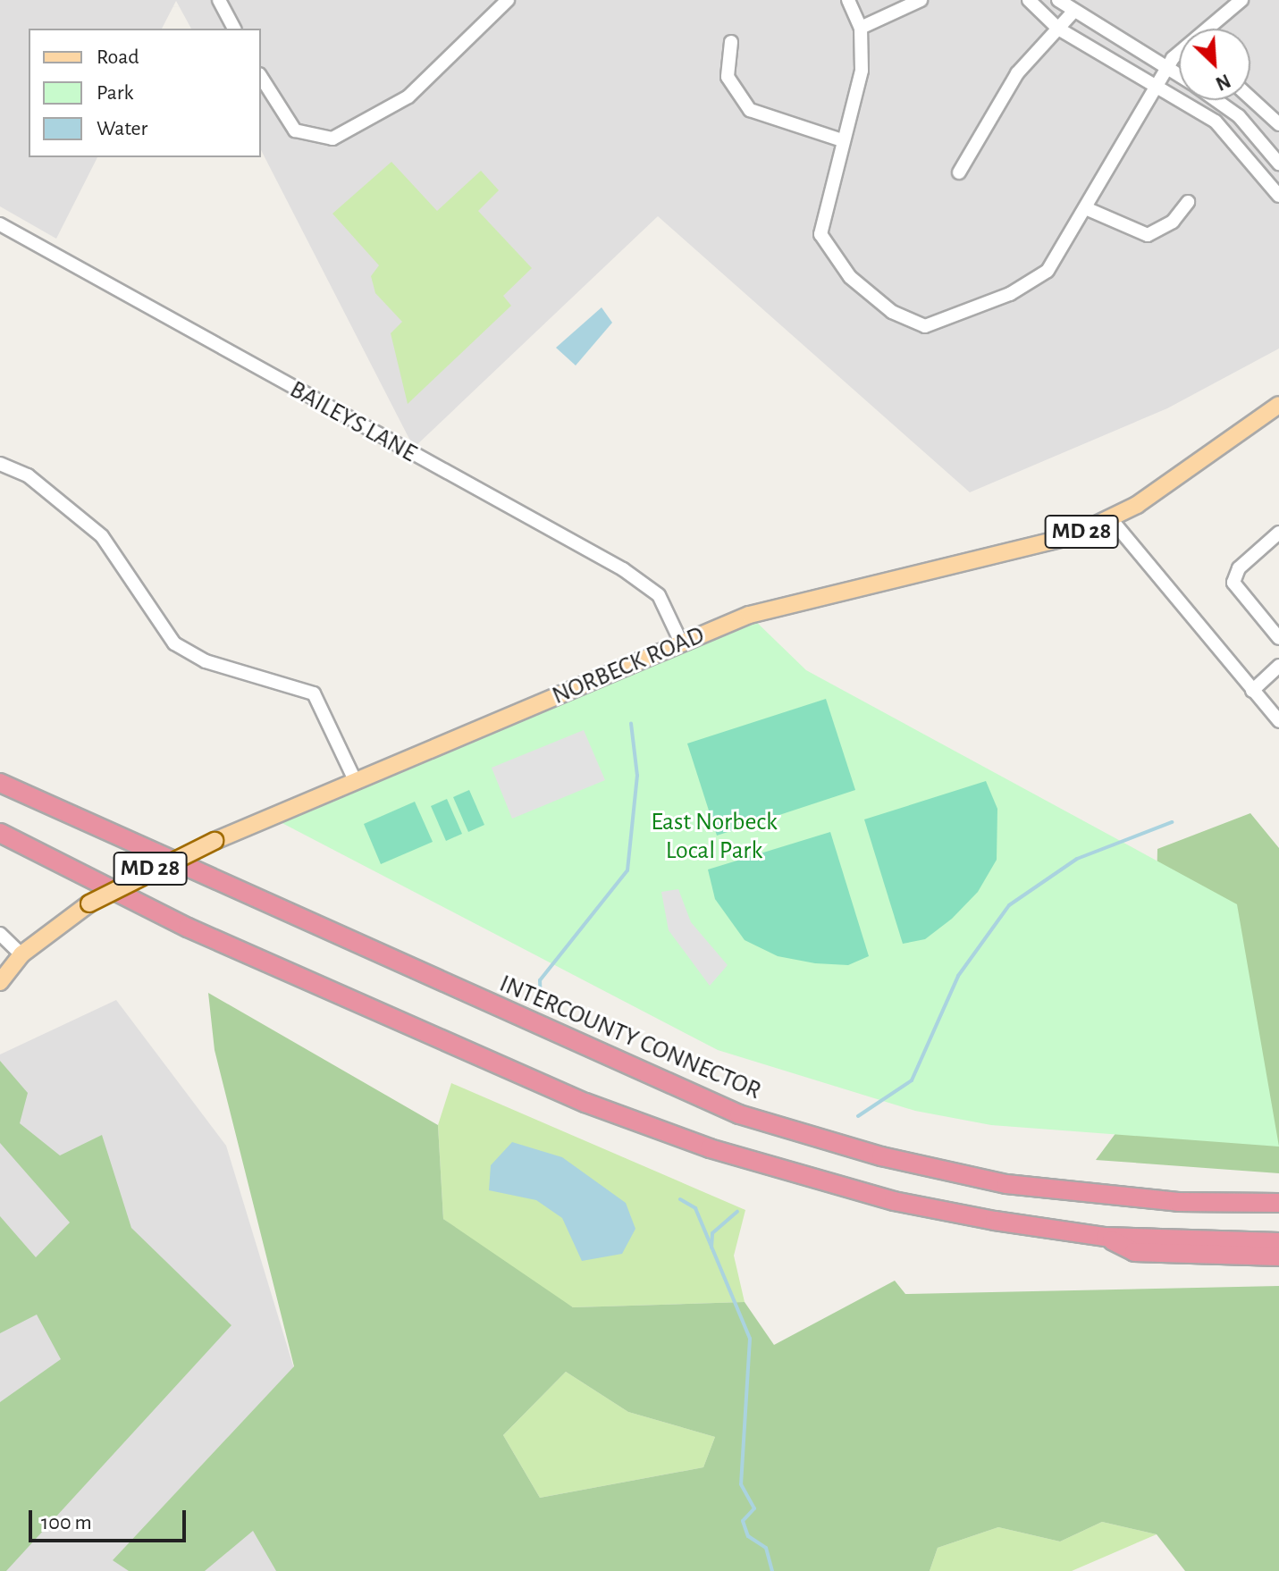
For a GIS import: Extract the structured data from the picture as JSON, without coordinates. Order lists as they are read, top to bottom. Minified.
{"streets":{"highway":["INTERCOUNTY CONNECTOR"],"main road":["MD 28","NORBECK ROAD"],"street":["BAILEYS LANE"]},"crossings":[["BAILEYS LANE","NORBECK ROAD"]],"parks":["East Norbeck Local Park"],"legend":["Road","Park","Water"],"scale_bar":"100 m","north":"bottom right"}
